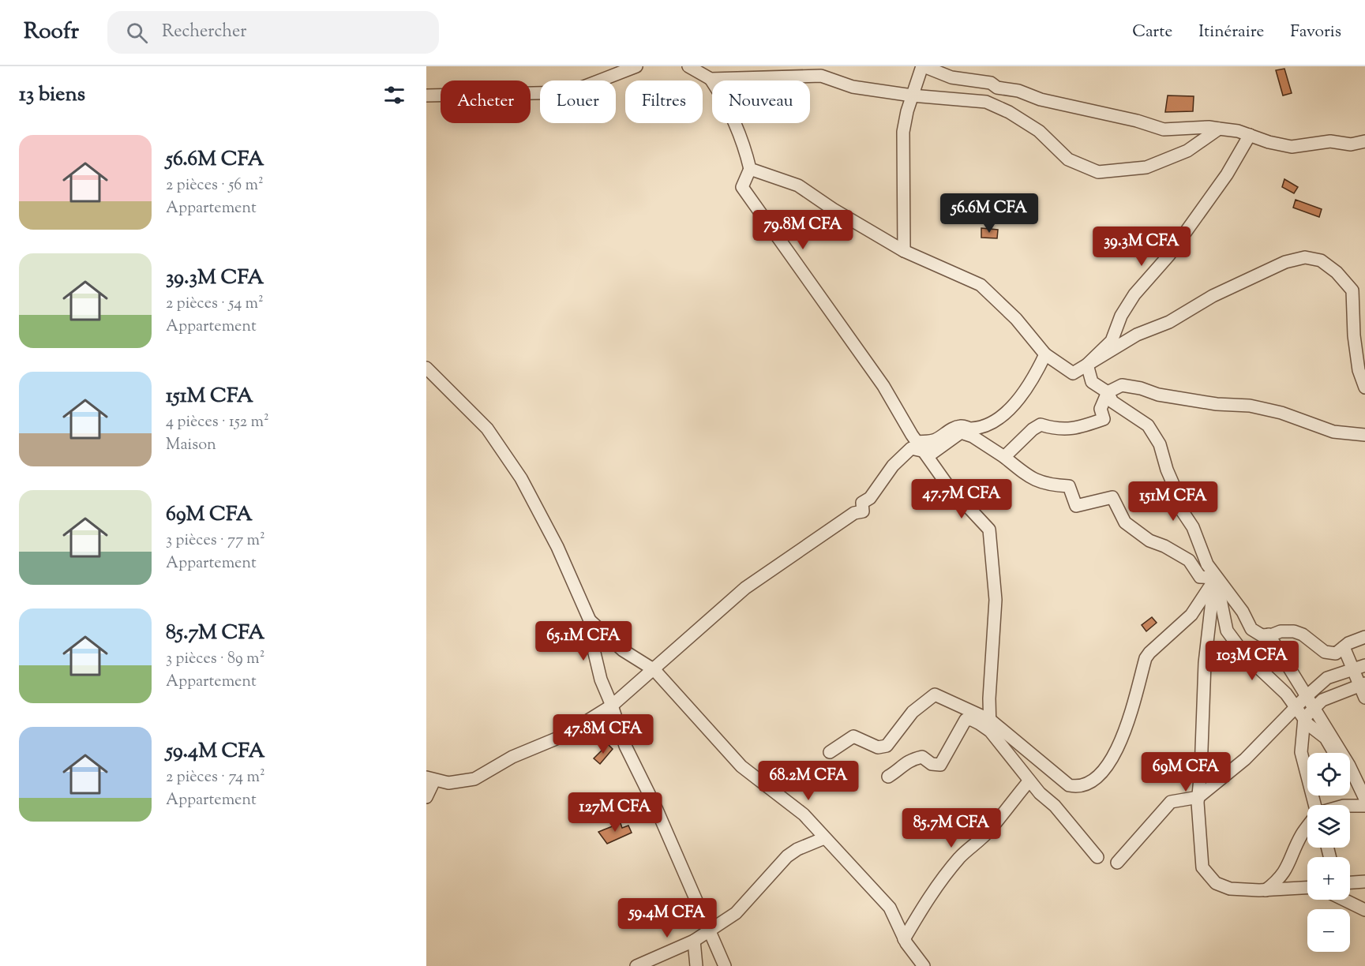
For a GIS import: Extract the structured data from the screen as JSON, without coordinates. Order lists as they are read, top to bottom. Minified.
{"page":{"header":"Roofr","search":"Rechercher","nav":["Carte","Itinéraire","Favoris"],"heading":"13 biens","chip":["Acheter","Louer","Filtres","Nouveau"],"list":[{"name":"56.6M CFA","note":"2 pièces · 56 m² · Appartement"},{"name":"39.3M CFA","note":"2 pièces · 54 m² · Appartement"},{"name":"151M CFA","note":"4 pièces · 152 m² · Maison"},{"name":"69M CFA","note":"3 pièces · 77 m² · Appartement"},{"name":"85.7M CFA","note":"3 pièces · 89 m² · Appartement"},{"name":"59.4M CFA","note":"2 pièces · 74 m² · Appartement"}],"price":["56.6M CFA","79.8M CFA","39.3M CFA","47.7M CFA","151M CFA","65.1M CFA","103M CFA","47.8M CFA","69M CFA","68.2M CFA","127M CFA","85.7M CFA","59.4M CFA"],"map_buttons":["+","−"]}}
